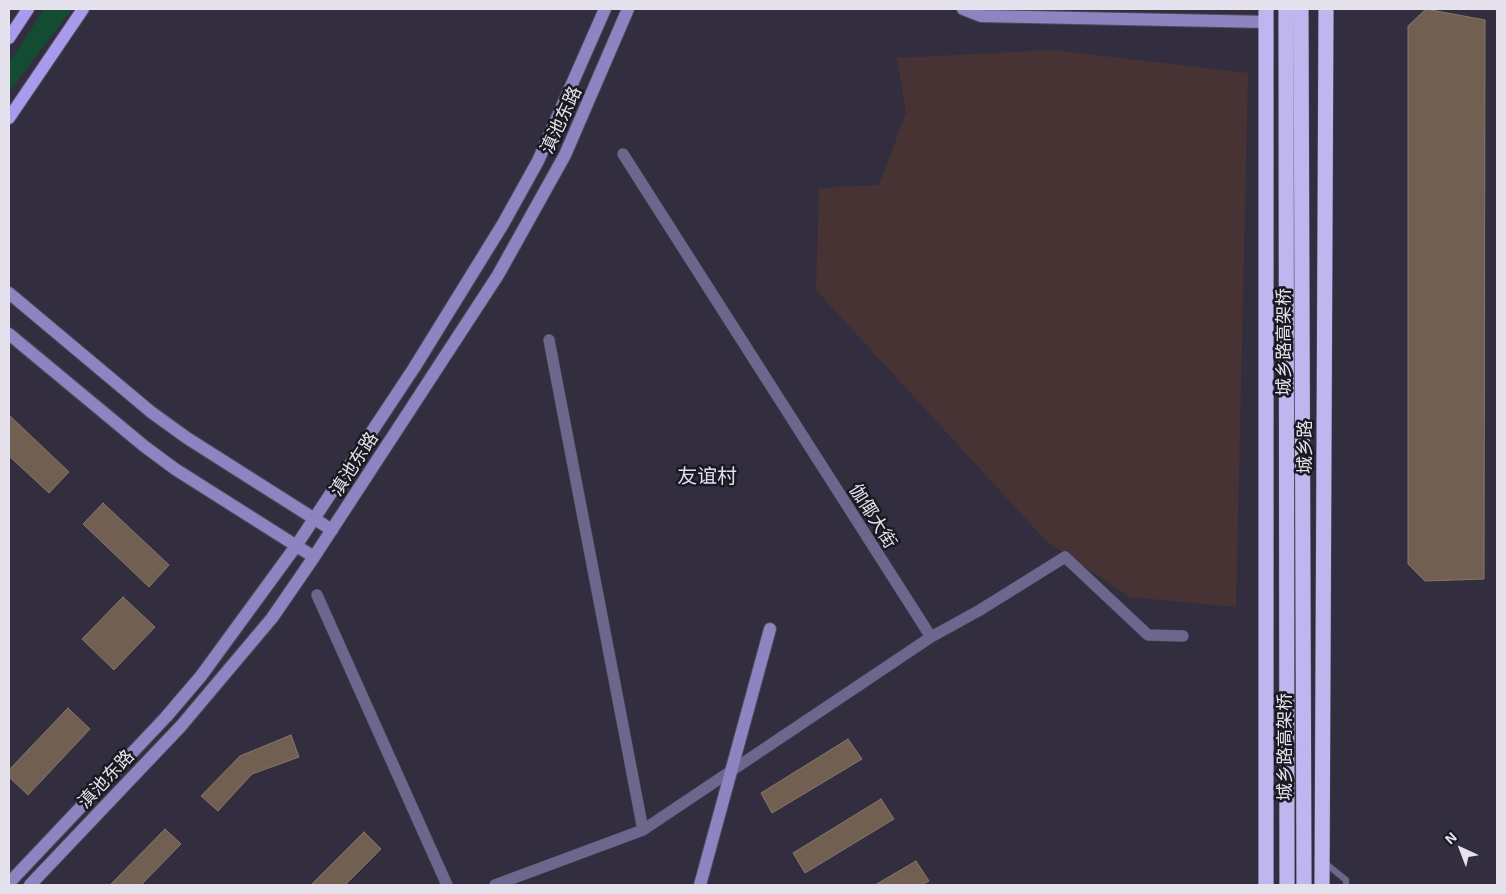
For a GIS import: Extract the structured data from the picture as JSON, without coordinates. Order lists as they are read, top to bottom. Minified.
{"streets":{"highway":["城乡路高架桥","城乡路"],"street":["滇池东路","伽倻大街"]},"districts":["友谊村"],"north":"top left"}
